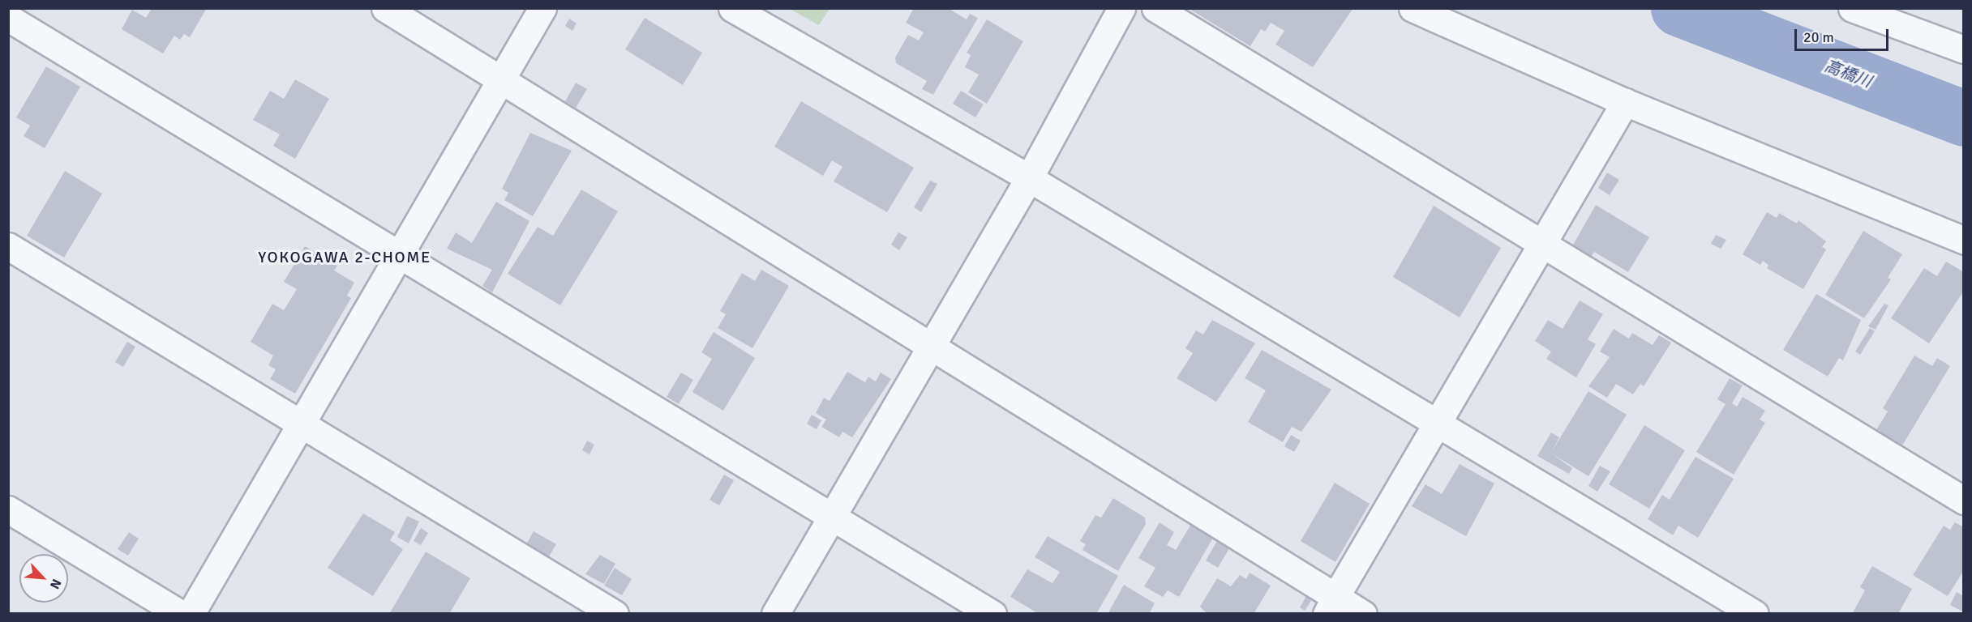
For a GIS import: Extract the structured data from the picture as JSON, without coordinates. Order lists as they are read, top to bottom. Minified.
{"districts":["YOKOGAWA 2-CHOME"],"water":["高橋川"],"scale_bar":"20 m","north":"bottom right"}
